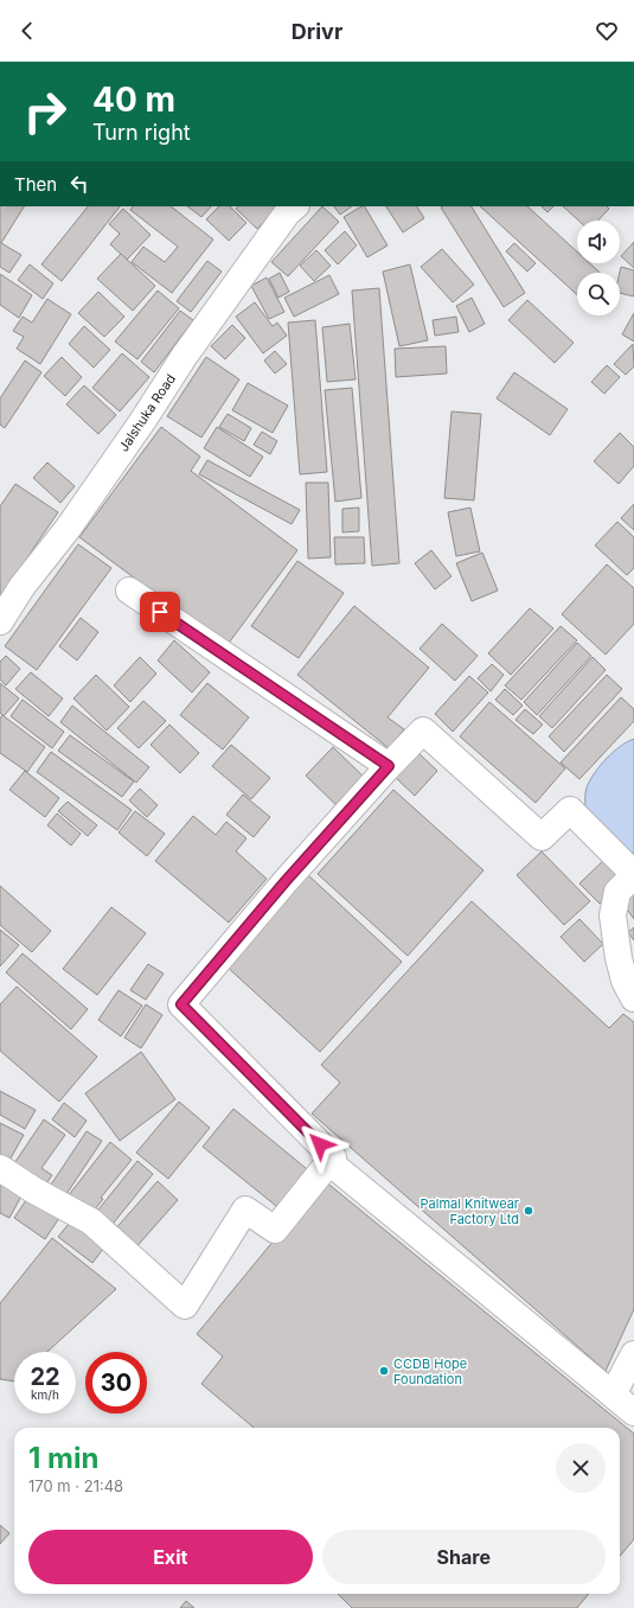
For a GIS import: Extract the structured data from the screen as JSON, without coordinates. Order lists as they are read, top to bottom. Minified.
{"streets":{"street":["Jalshuka Road"]},"places":["Palmal Knitwear Factory Ltd","CCDB Hope Foundation"],"page":{"header":"Drivr","turn":["40 m","Turn right"],"then":"Then","speed":"22 km/h","limit":"30","heading":["1 min","170 m · 21:48"],"buttons":["Exit","Share"]}}
